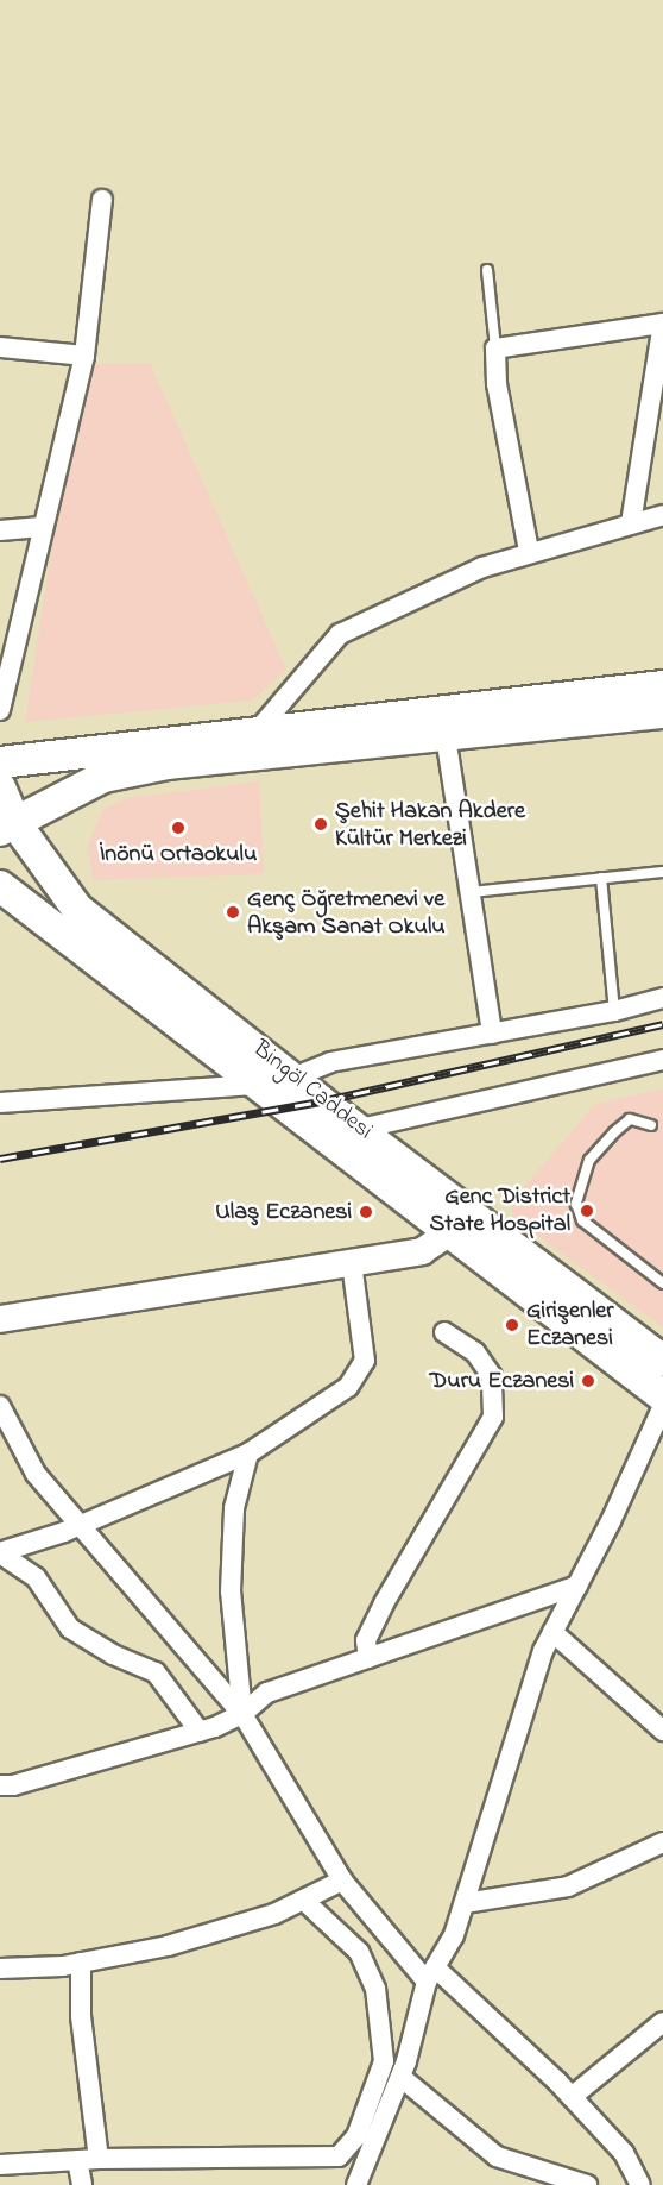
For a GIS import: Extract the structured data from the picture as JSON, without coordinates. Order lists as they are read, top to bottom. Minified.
{"streets":{"main road":["Bingöl Caddesi"]},"places":["Şehit Hakan Akdere Kültür Merkezi","İnönü Ortaokulu","Genç Öğretmenevi ve Akşam Sanat Okulu","Genc District State Hospital","Ulaş Eczanesi","Girişenler Eczanesi","Duru Eczanesi"]}
